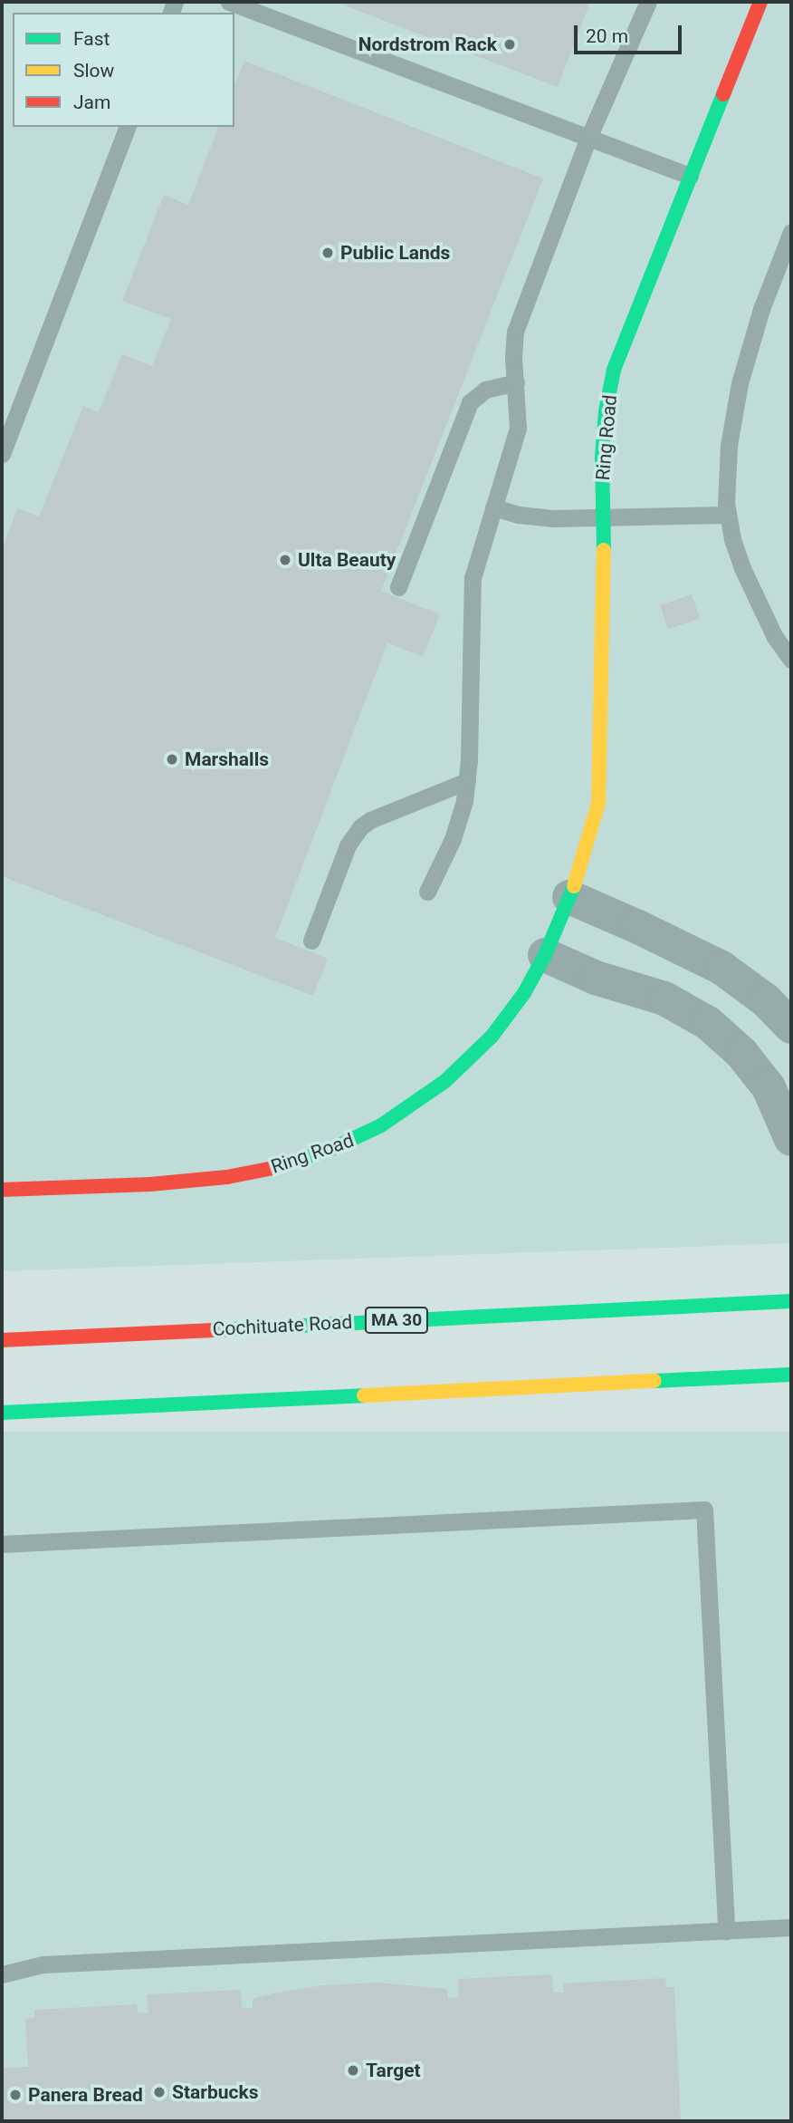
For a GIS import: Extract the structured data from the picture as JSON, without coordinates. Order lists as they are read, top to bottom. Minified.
{"streets":{"street":["Ring Road","MA 30","Cochituate Road"]},"places":["Nordstrom Rack","Public Lands","Ulta Beauty","Marshalls","Target","Starbucks","Panera Bread"],"legend":["Fast","Slow","Jam"],"scale_bar":"20 m"}
